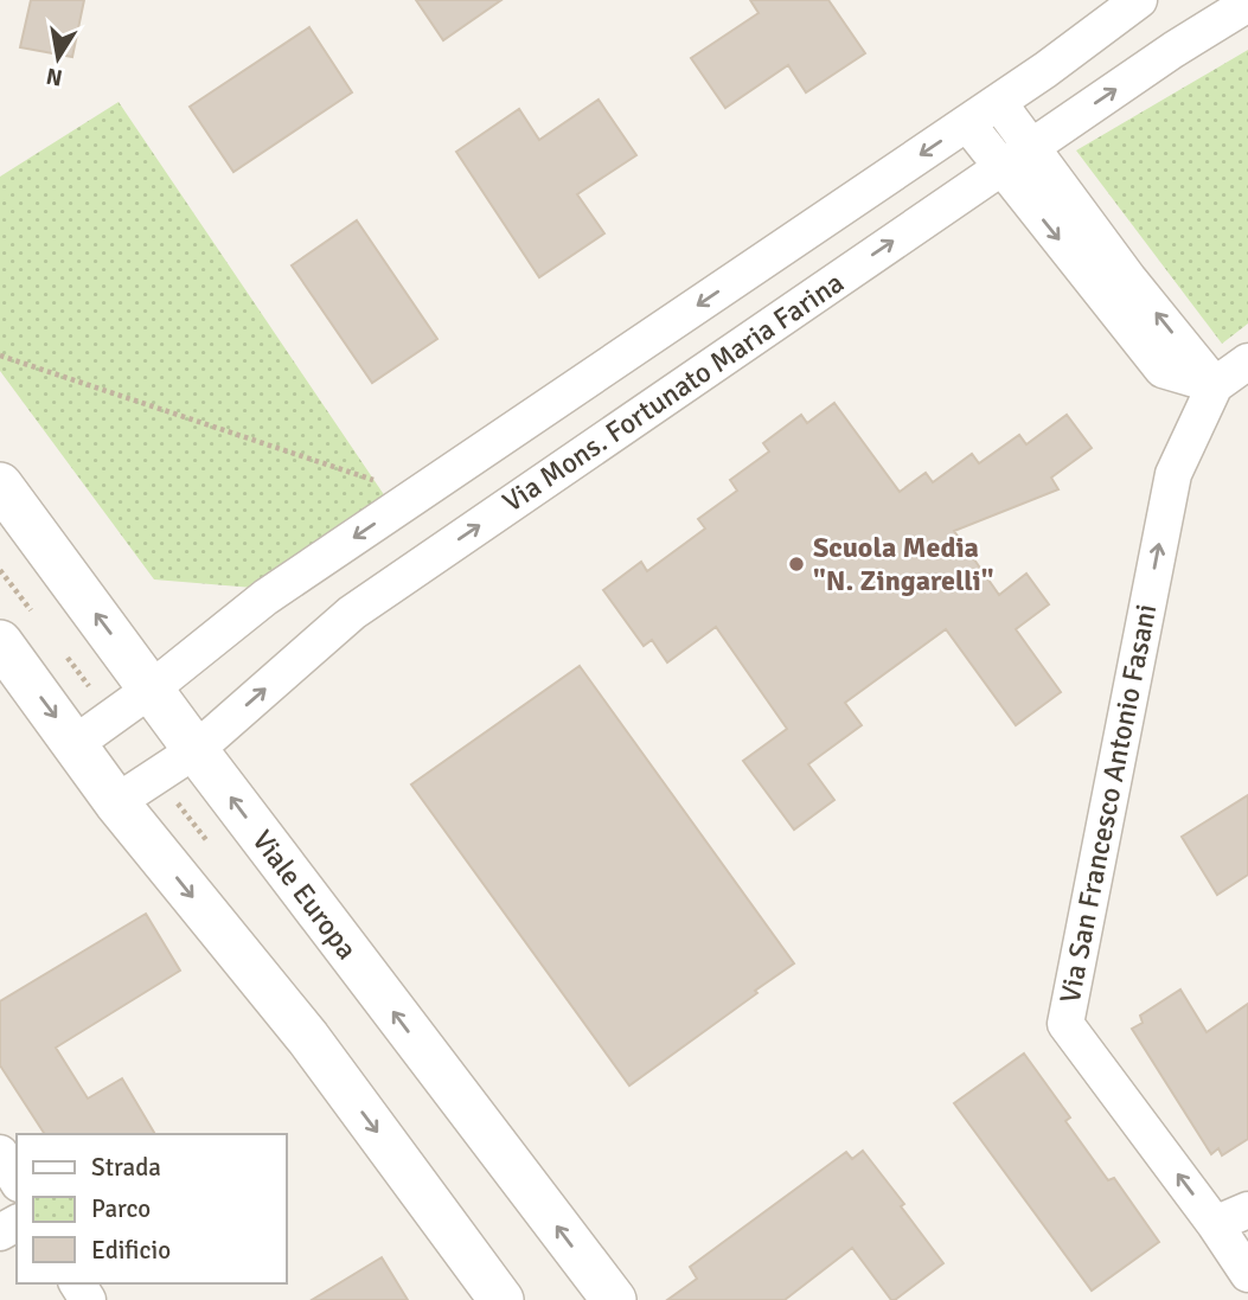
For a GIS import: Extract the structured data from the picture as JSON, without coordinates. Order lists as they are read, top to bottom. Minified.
{"streets":{"street":["Via Mons. Fortunato Maria Farina","Via San Francesco Antonio Fasani","Viale Europa"]},"crossings":[["Via Mons. Fortunato Maria Farina","Viale Europa"]],"one_way":["Via San Francesco Antonio Fasani"],"places":["Scuola Media \"N. Zingarelli\""],"legend":["Strada","Parco","Edificio"],"north":"bottom"}
